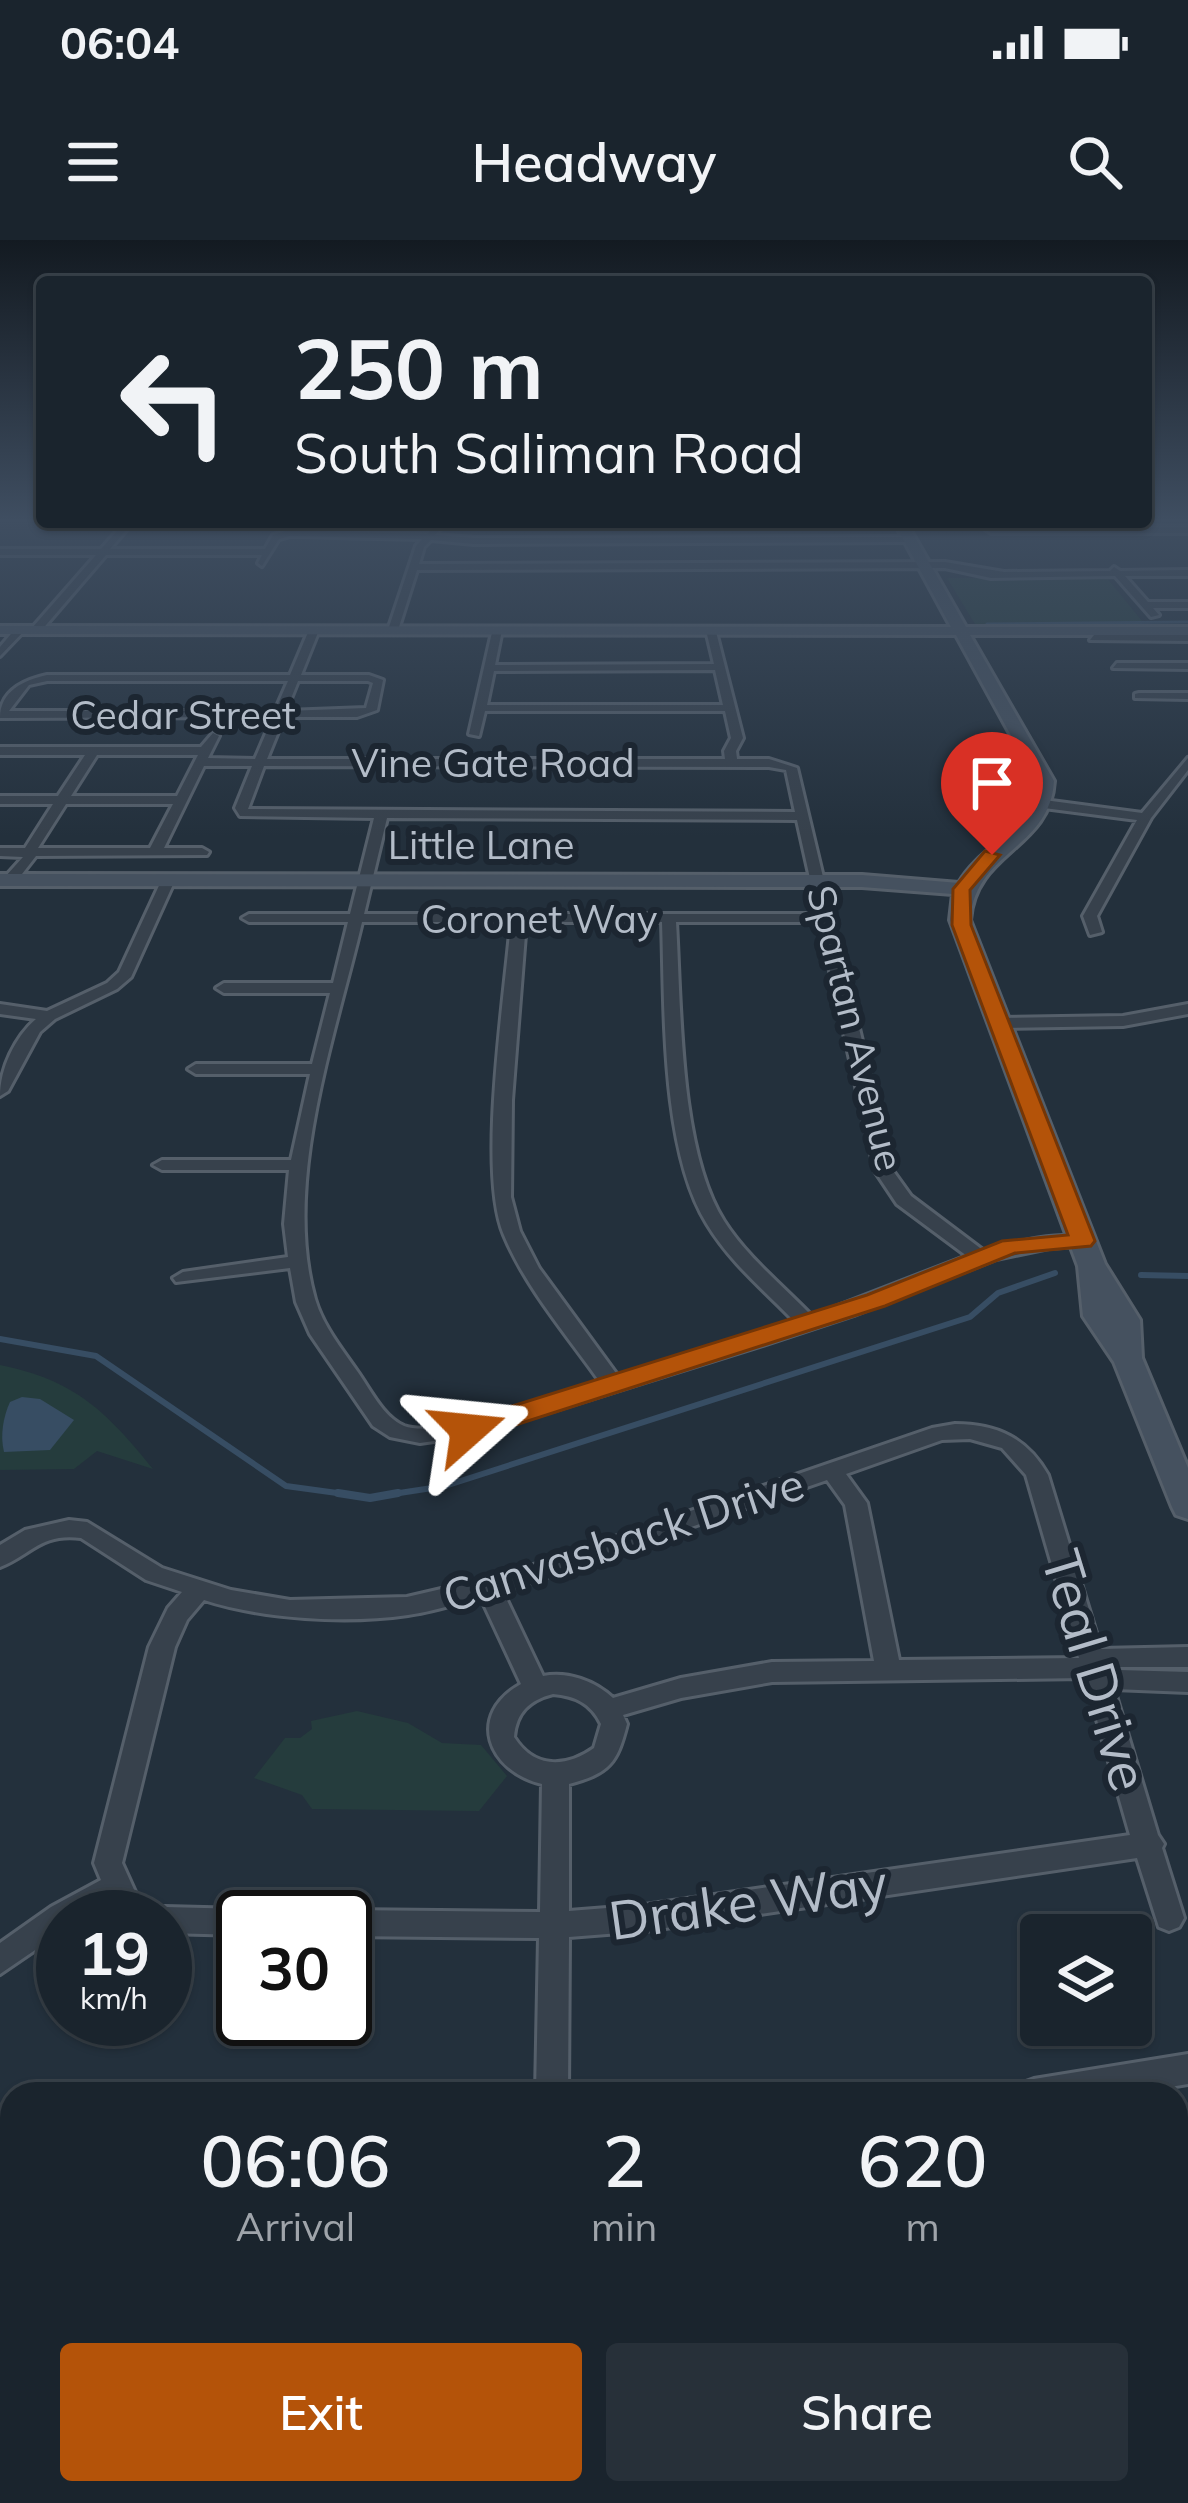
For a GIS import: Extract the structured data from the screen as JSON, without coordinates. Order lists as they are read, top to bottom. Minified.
{"streets":{"main road":["Little Lane"],"street":["Cedar Street","Vine Gate Road","Coronet Way","Spartan Avenue","Canvasback Drive","Teal Drive","Drake Way"]},"crossings":[["Vine Gate Road","Spartan Avenue"],["Little Lane","Spartan Avenue"],["Coronet Way","Spartan Avenue"],["Canvasback Drive","Teal Drive"],["Teal Drive","Drake Way"]],"page":{"status":"06:04","header":"Headway","turn":["250 m","South Saliman Road"],"speed":"19 km/h","limit":"30","eta":["06:06","Arrival","2","min","620","m"],"buttons":["Exit","Share"]}}
